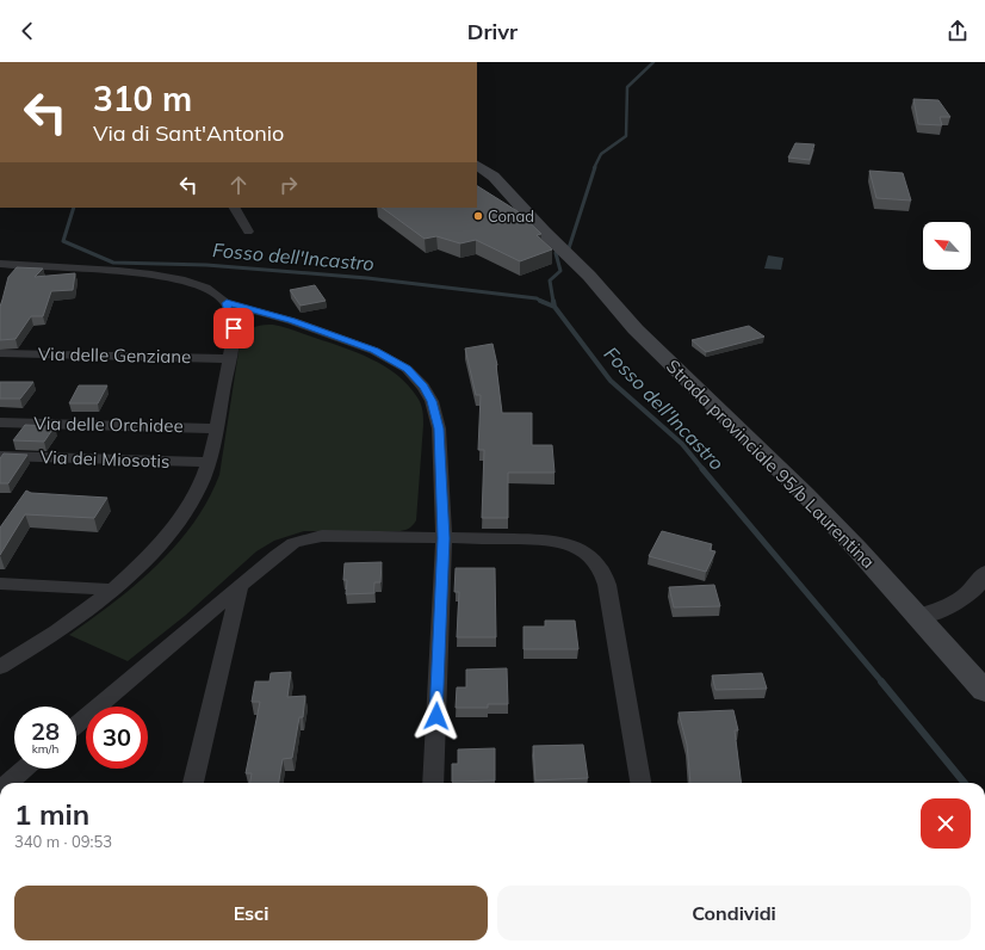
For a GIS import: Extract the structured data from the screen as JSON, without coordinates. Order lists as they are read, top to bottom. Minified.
{"streets":{"main road":["Strada provinciale 95/b Laurentina"],"street":["Via delle Genziane","Via delle Orchidee","Via dei Miosotis"]},"water":["Fosso dell'Incastro"],"places":["Conad"],"north":"top left","page":{"header":"Drivr","turn":["310 m","Via di Sant'Antonio"],"speed":"28 km/h","limit":"30","heading":["1 min","340 m · 09:53"],"buttons":["Esci","Condividi"]}}
